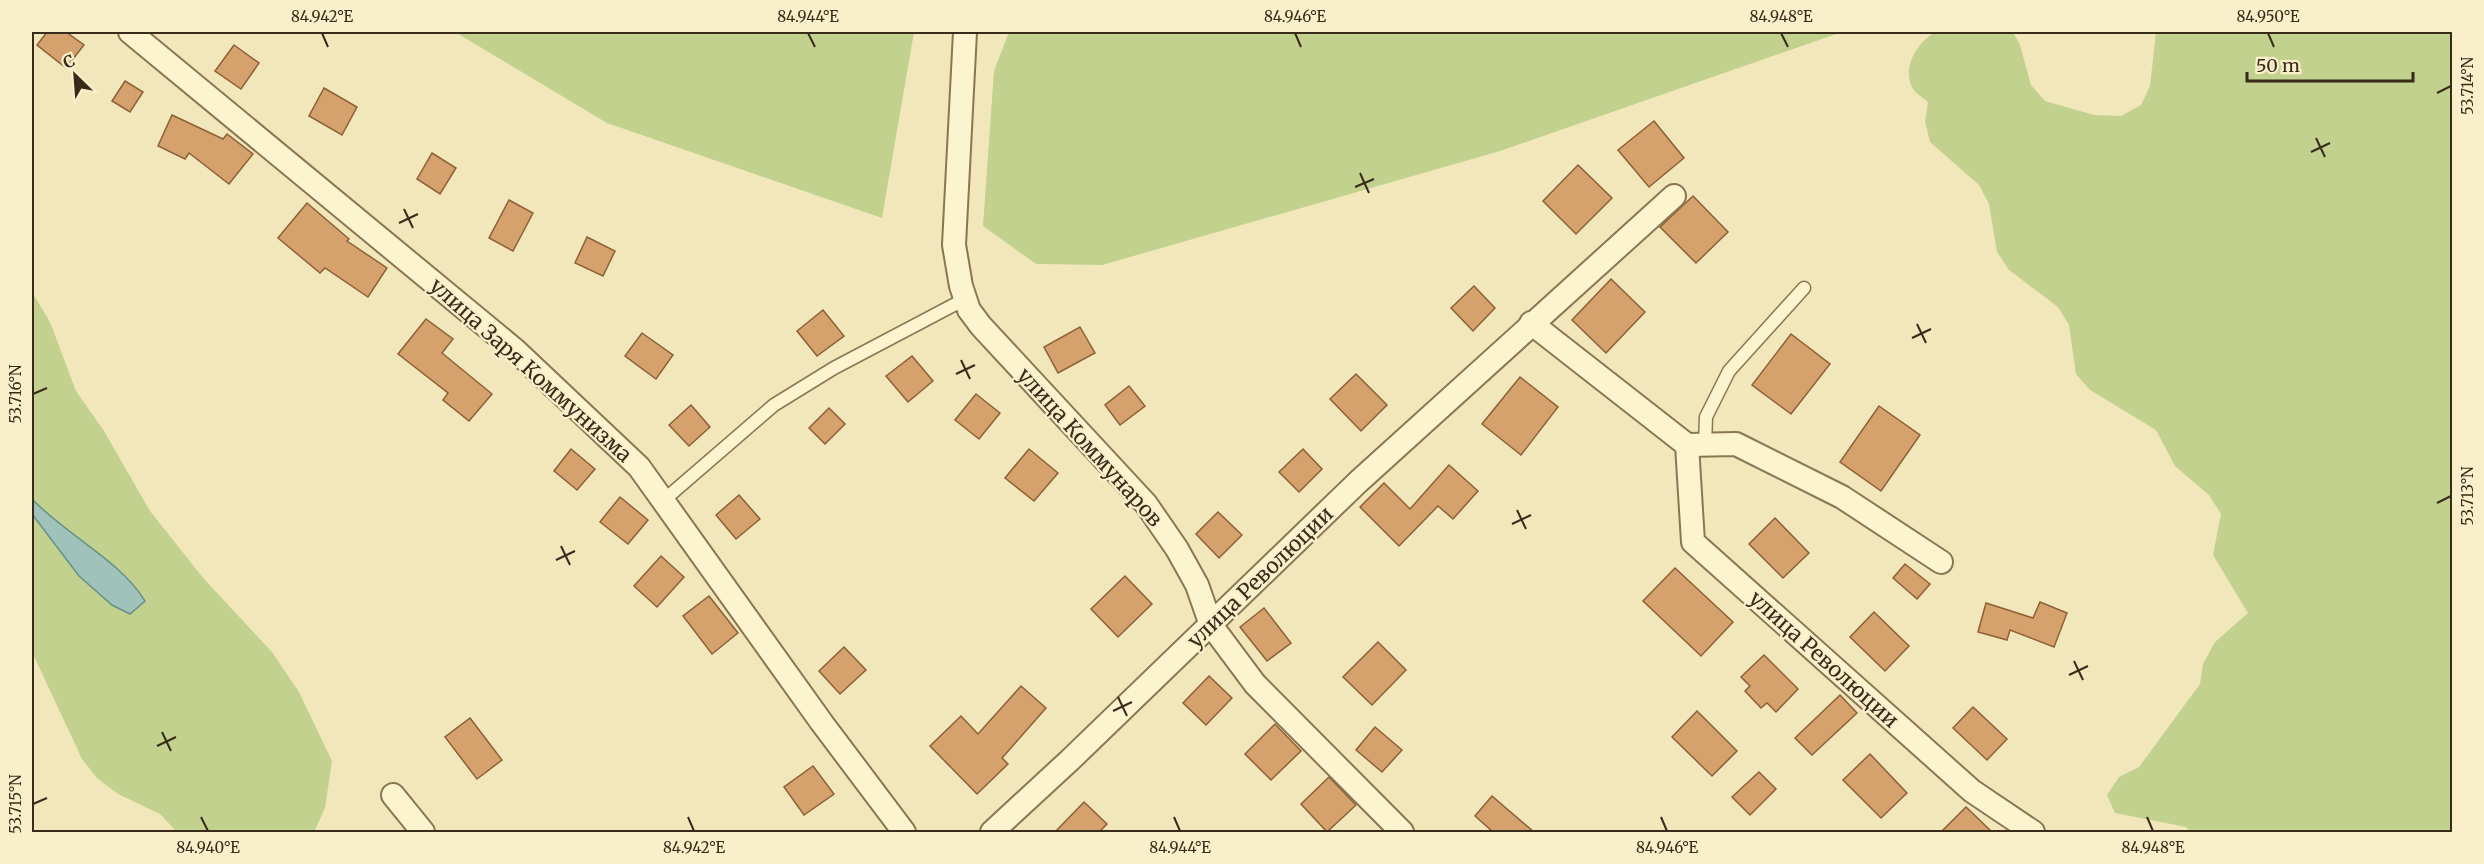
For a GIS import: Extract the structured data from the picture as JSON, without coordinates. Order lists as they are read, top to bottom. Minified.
{"streets":{"street":["улица Заря Коммунизма","улица Коммунаров","улица Революции"]},"crossings":[["улица Коммунаров","улица Революции"]],"scale_bar":"50 m","north":"top left","coordinates":["84.942°E","84.944°E","84.946°E","84.948°E","84.950°E","53.714°N","53.716°N","53.713°N","53.715°N","84.940°E"]}
